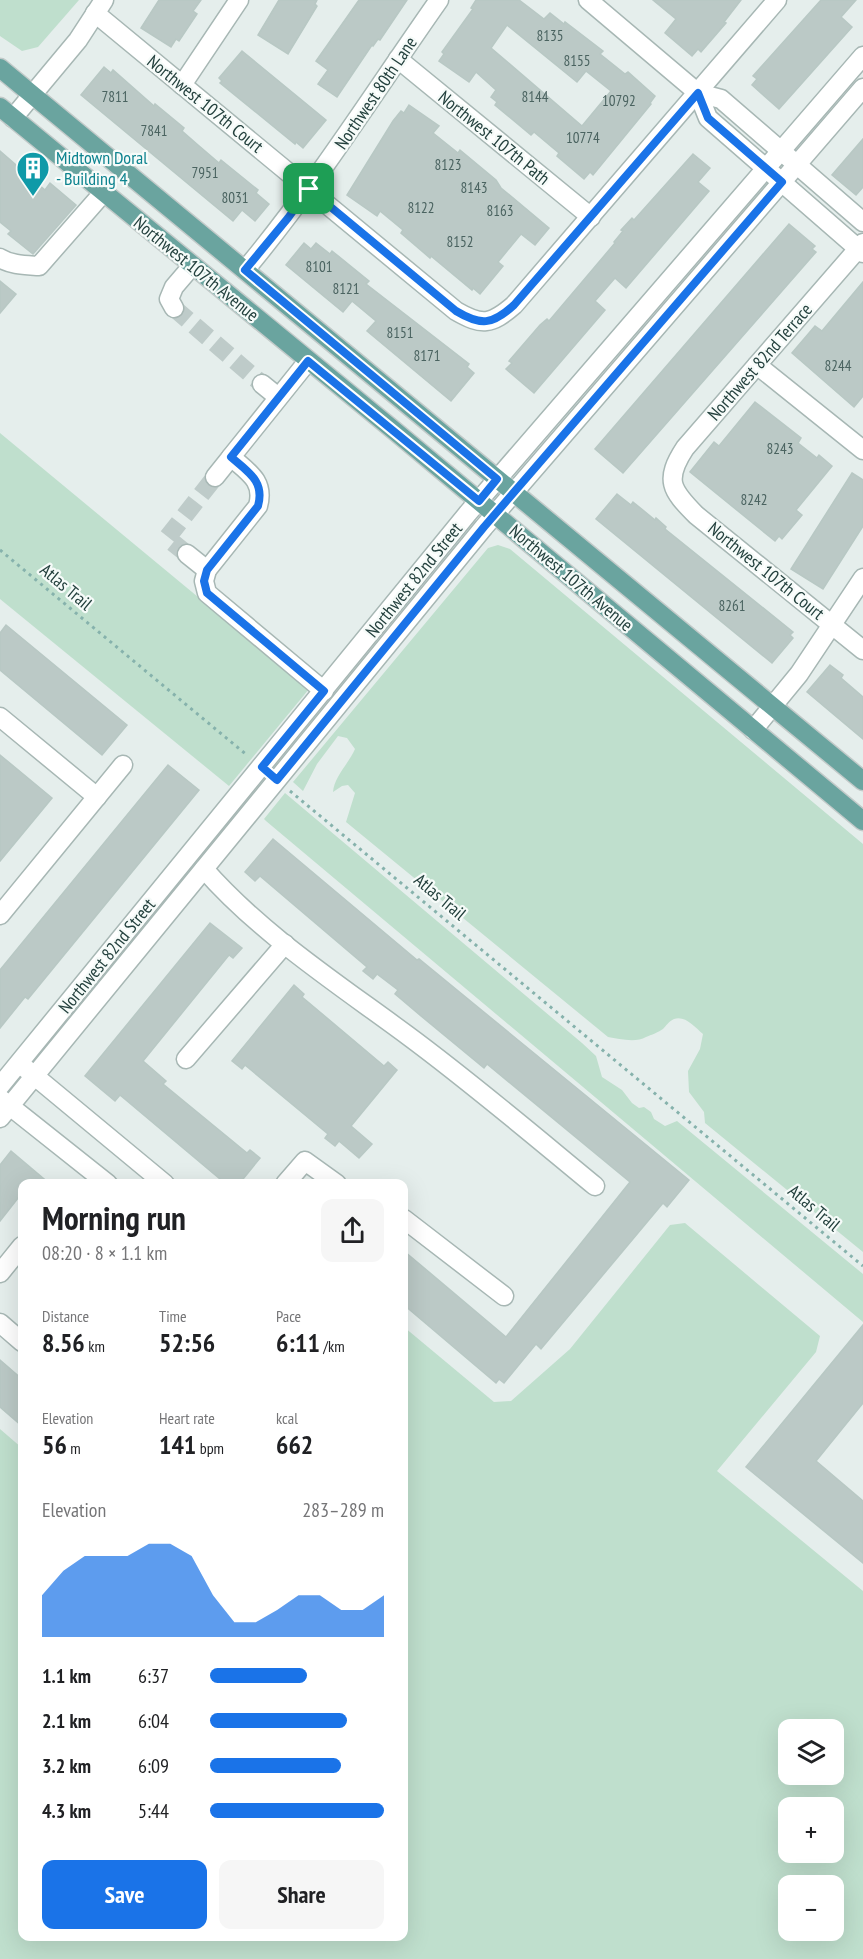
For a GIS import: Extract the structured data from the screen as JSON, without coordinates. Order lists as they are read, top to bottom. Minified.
{"streets":{"main road":["Northwest 107th Avenue"],"street":["Northwest 80th Lane","Northwest 107th Court","Northwest 107th Path","Northwest 82nd Terrace","Northwest 82nd Street"],"path":["Atlas Trail"]},"crossings":[["Northwest 80th Lane","Northwest 107th Court"],["Northwest 80th Lane","Northwest 107th Path"],["Northwest 80th Lane","Northwest 107th Avenue"],["Northwest 107th Court","Northwest 107th Path"],["Northwest 107th Court","Northwest 82nd Terrace"],["Northwest 107th Avenue","Northwest 82nd Street"],["Northwest 82nd Street","Atlas Trail"]],"places":{"building":["Midtown Doral - Building 4"]},"house_numbers":["8135","8155","7811","8144","10792","7841","10774","8123","7951","8143","8031","8122","8163","8152","8101","8121","8151","8171","8244","8243","8242","8261"],"page":{"heading":["Morning run","08:20 · 8 × 1.1 km"],"stats":[["Distance","8.56 km"],["Time","52:56"],["Pace","6:11 /km"],["Elevation","56 m"],["Heart rate","141 bpm"],["kcal","662"]],"chart":["Elevation","283–289 m"],"list":[{"name":"1.1 km","note":"6:37"},{"name":"2.1 km","note":"6:04"},{"name":"3.2 km","note":"6:09"},{"name":"4.3 km","note":"5:44"}],"map_buttons":["+","−"],"buttons":["Save","Share"]}}
